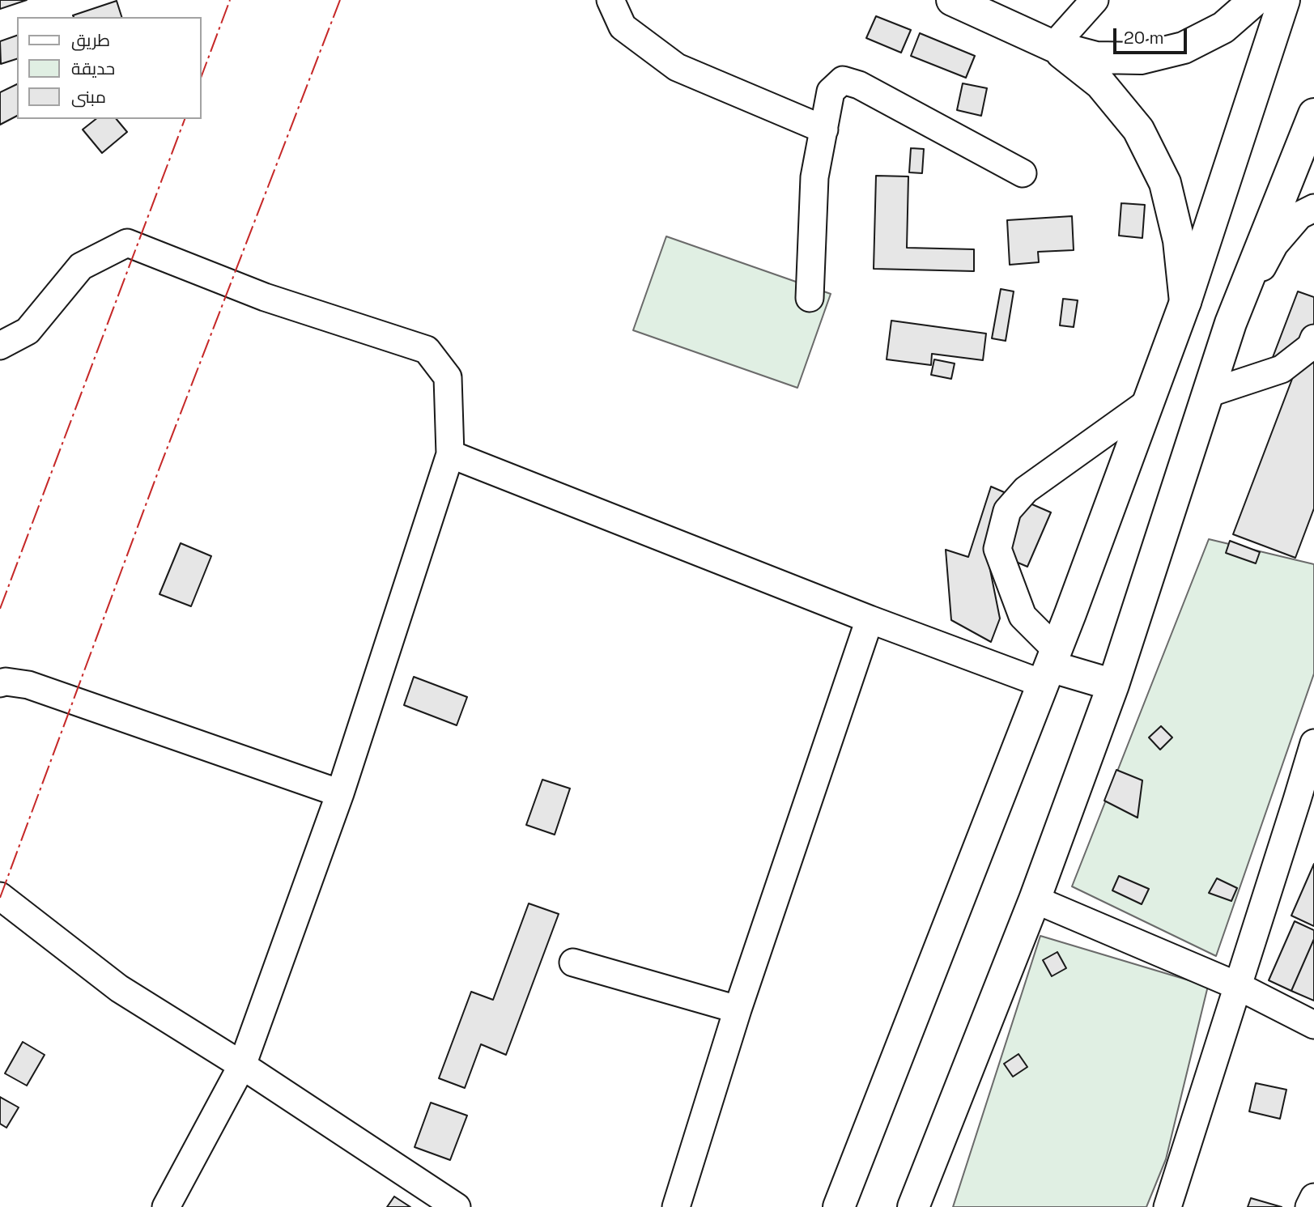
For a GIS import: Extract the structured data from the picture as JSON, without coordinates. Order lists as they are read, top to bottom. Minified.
{"legend":["طريق","حديقة","مبنى"],"scale_bar":"20 m"}
